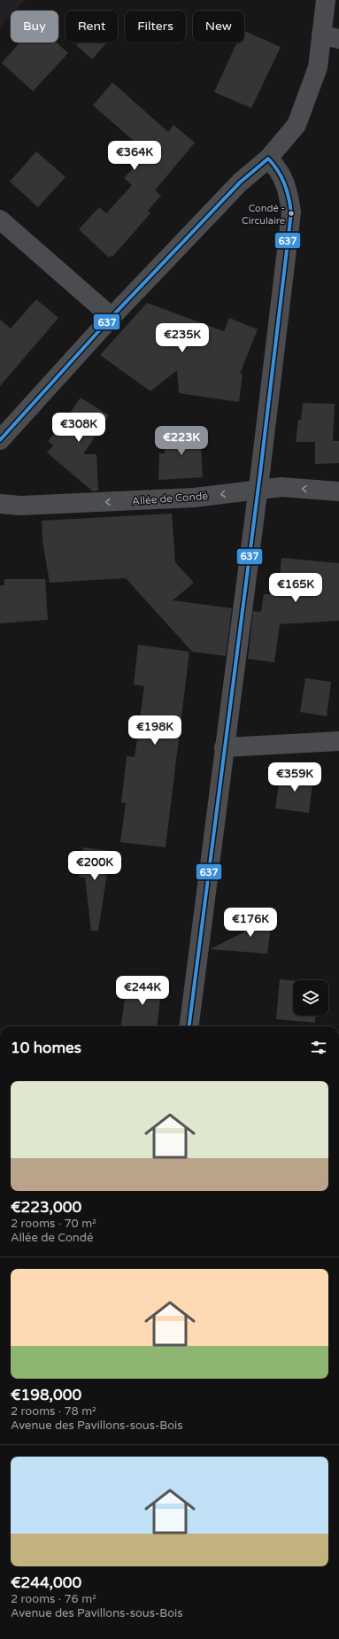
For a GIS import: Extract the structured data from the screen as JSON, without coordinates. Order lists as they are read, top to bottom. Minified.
{"streets":{"street":["Allée de Condé"]},"one_way":["Allée de Condé"],"places":["Condé - Circulaire"],"lines":["transit line 637"],"page":{"chip":["Buy","Rent","Filters","New"],"price":["€364K","€235K","€308K","€223K","€165K","€198K","€359K","€200K","€176K","€244K"],"heading":"10 homes","list":[{"name":"€223,000","note":"2 rooms · 70 m² · Allée de Condé"},{"name":"€198,000","note":"2 rooms · 78 m² · Avenue des Pavillons-sous-Bois"},{"name":"€244,000","note":"2 rooms · 76 m² · Avenue des Pavillons-sous-Bois"}]}}
